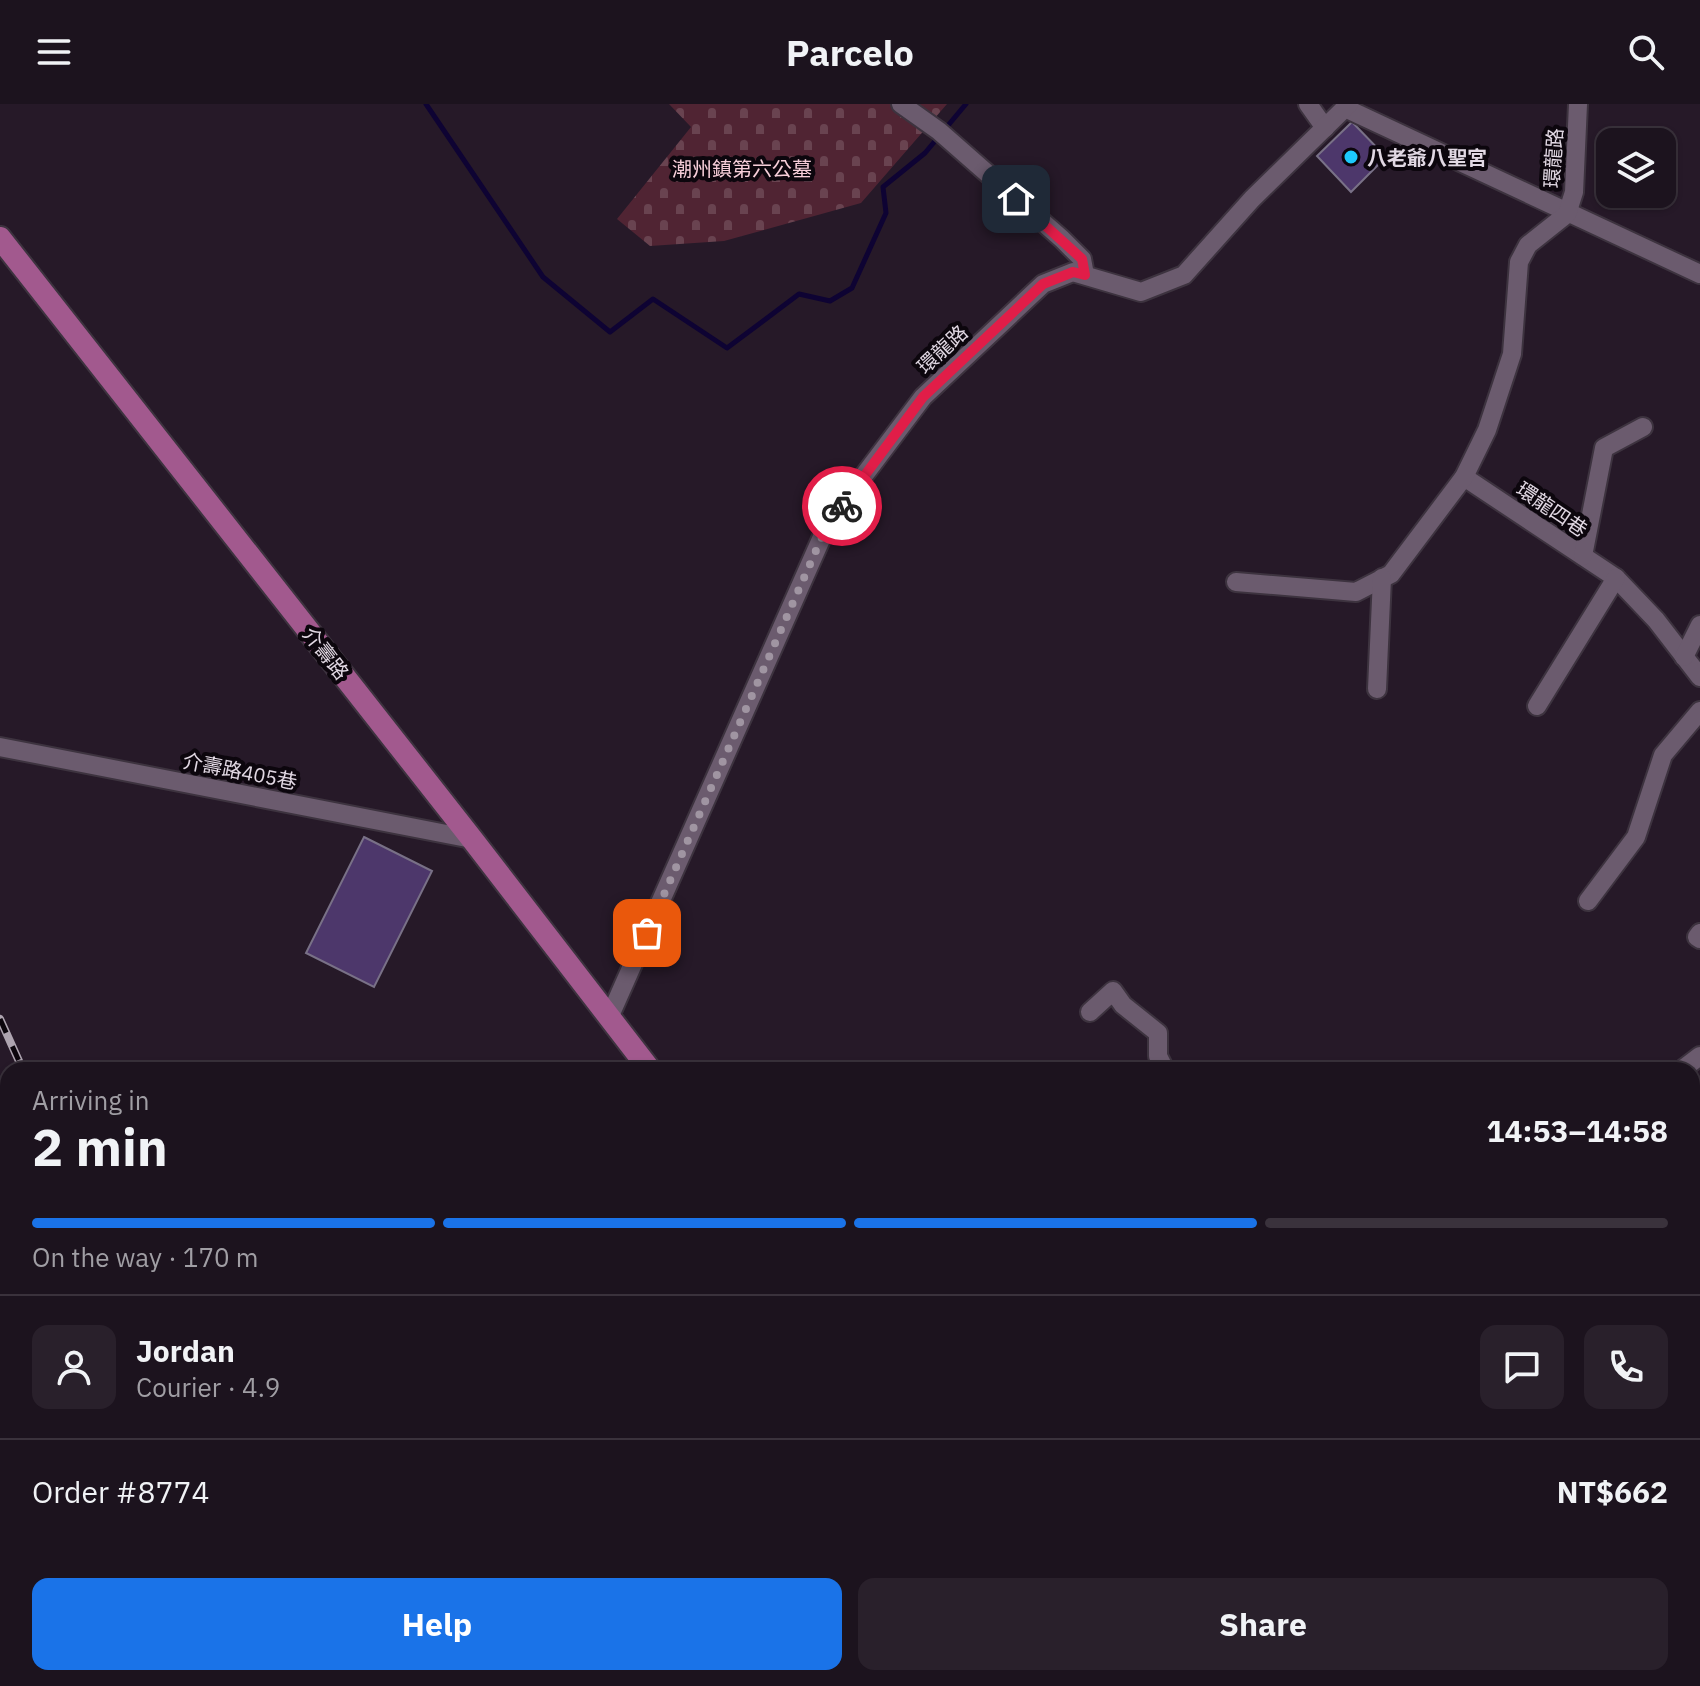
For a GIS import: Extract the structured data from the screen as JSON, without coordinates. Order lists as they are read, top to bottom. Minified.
{"streets":{"main road":["介壽路"],"street":["環龍路","環龍四巷","介壽路405巷"]},"crossings":[["環龍路","環龍四巷"],["環龍路","介壽路"],["介壽路","介壽路405巷"]],"parks":["潮州鎮第六公墓"],"places":["八老爺八聖宮"],"page":{"header":"Parcelo","heading":["2 min","Arriving in","14:53–14:58"],"panel":["Jordan","Courier · 4.9","Order #8774","NT$662"],"bar":"On the way · 170 m","buttons":["Help","Share"]}}
